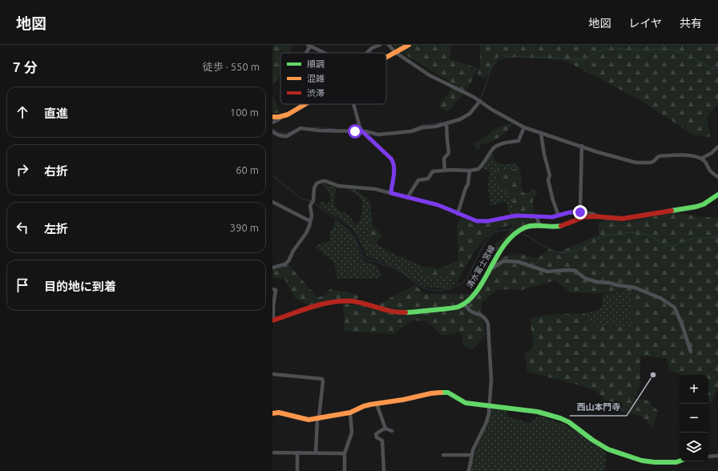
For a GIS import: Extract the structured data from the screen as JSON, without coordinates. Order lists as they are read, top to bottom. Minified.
{"streets":{"main road":["清水富士宮線"]},"places":["西山本門寺"],"legend":["順調","混雑","渋滞"],"page":{"header":"地図","nav":["地図","レイヤ","共有"],"heading":["7 分","徒歩 · 550 m"],"list":[["直進","100 m"],["右折","60 m"],["左折","390 m"],"目的地に到着"],"map_buttons":["+","−"]}}
